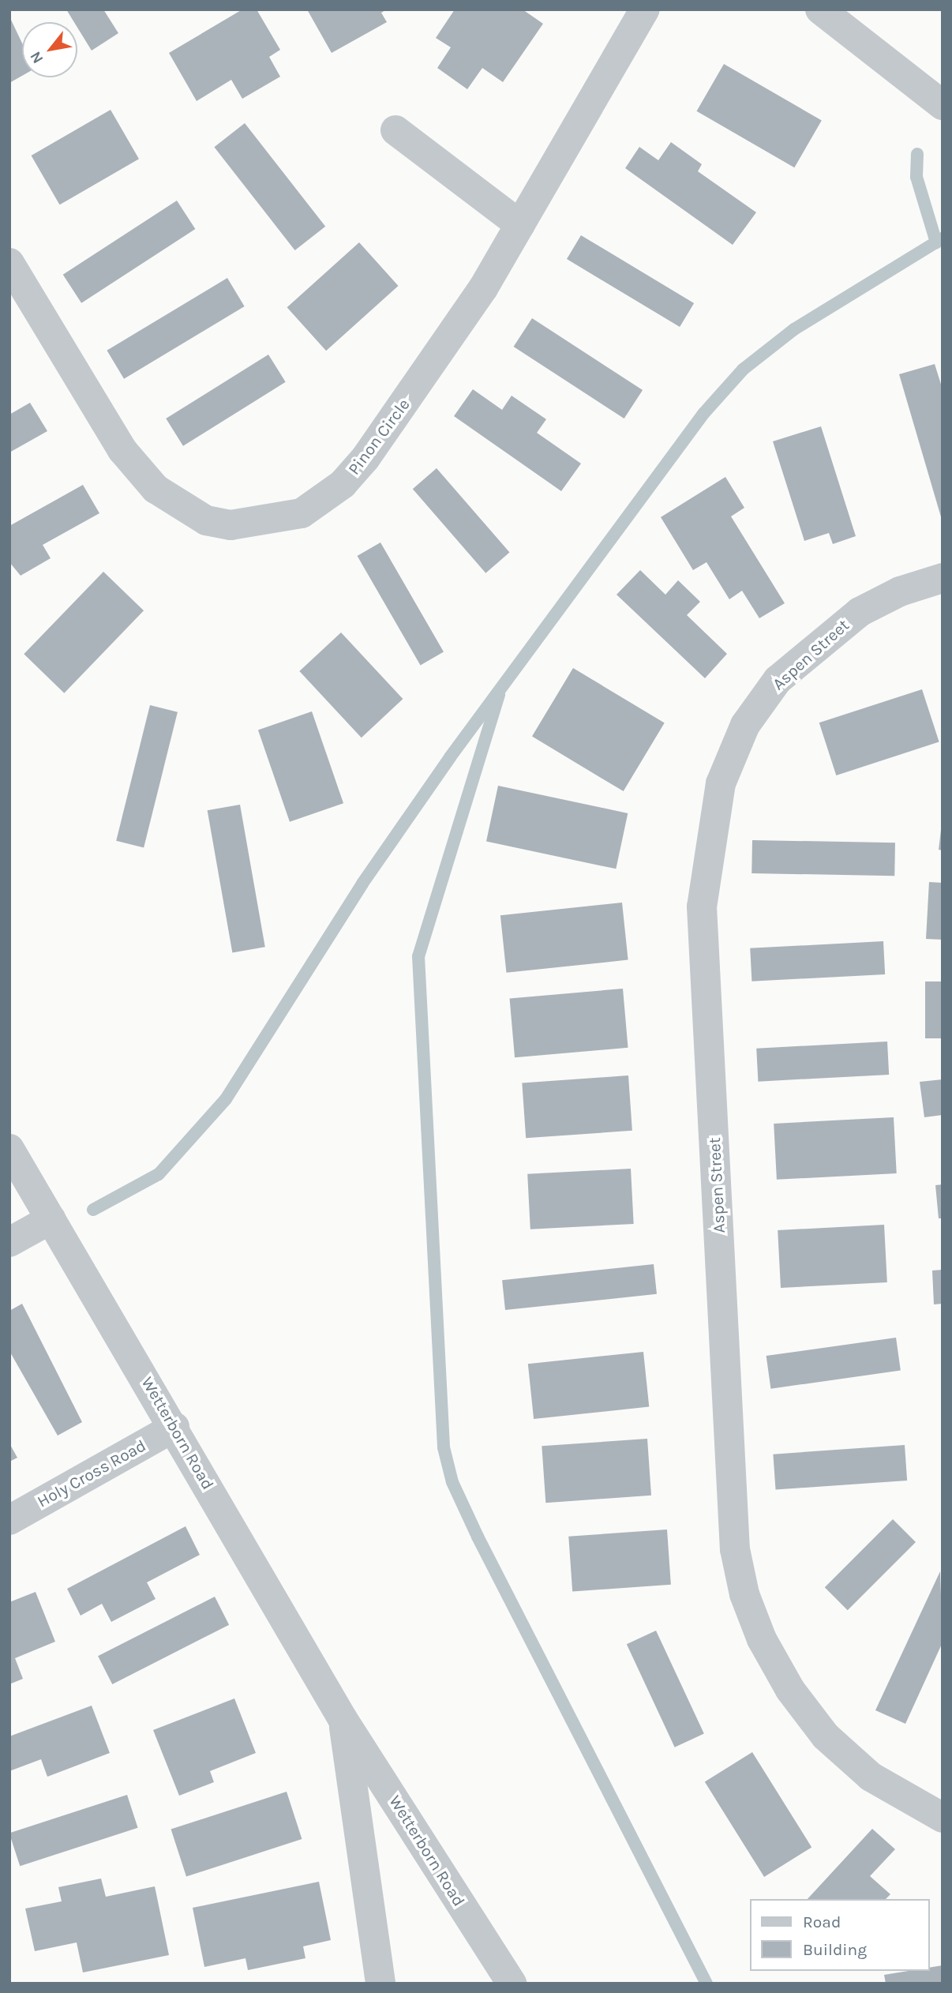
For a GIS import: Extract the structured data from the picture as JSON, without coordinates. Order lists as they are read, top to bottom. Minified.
{"streets":{"street":["Pinon Circle","Aspen Street","Wetterborn Road","Holy Cross Road"]},"crossings":[["Wetterborn Road","Holy Cross Road"]],"legend":["Road","Building"],"north":"bottom left"}
